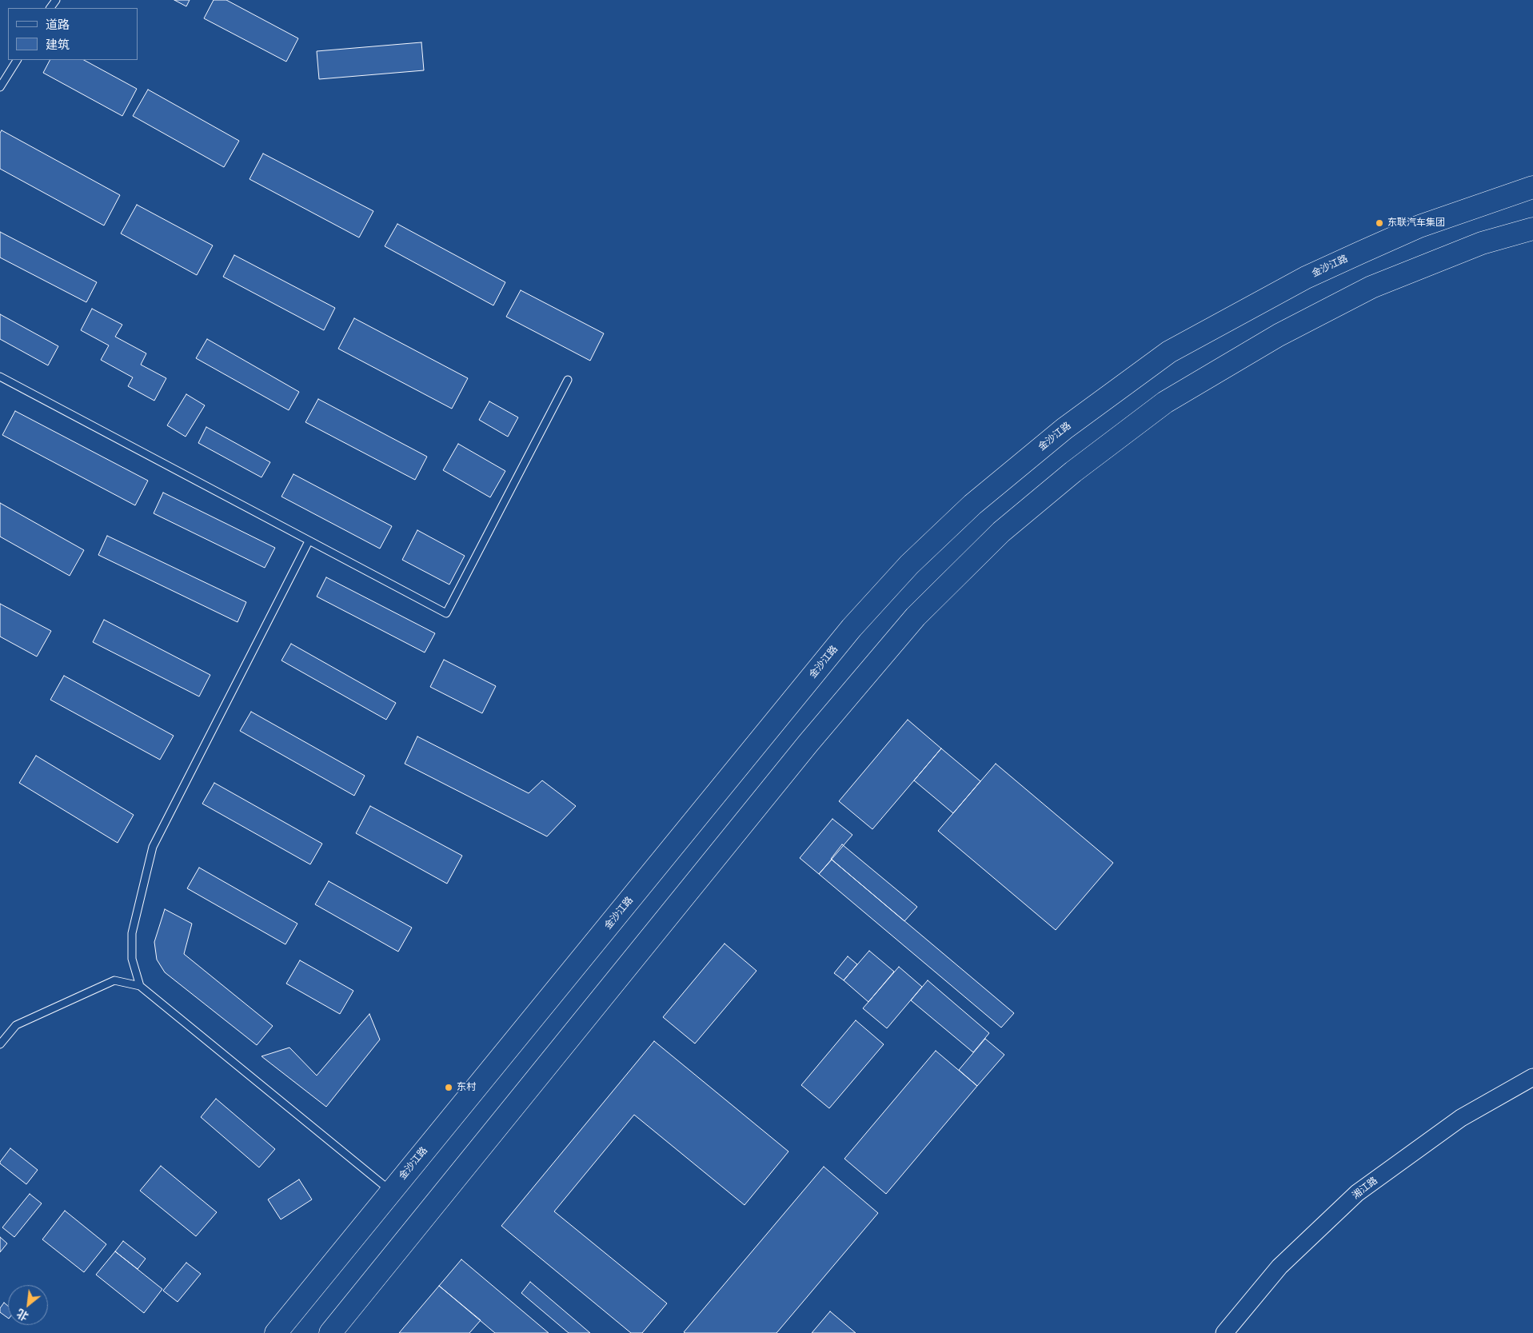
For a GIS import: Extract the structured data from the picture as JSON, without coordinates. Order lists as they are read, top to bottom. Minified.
{"streets":{"main road":["金沙江路"],"street":["湘江路"]},"places":["东联汽车集团","东村"],"legend":["道路","建筑"],"north":"bottom left"}
